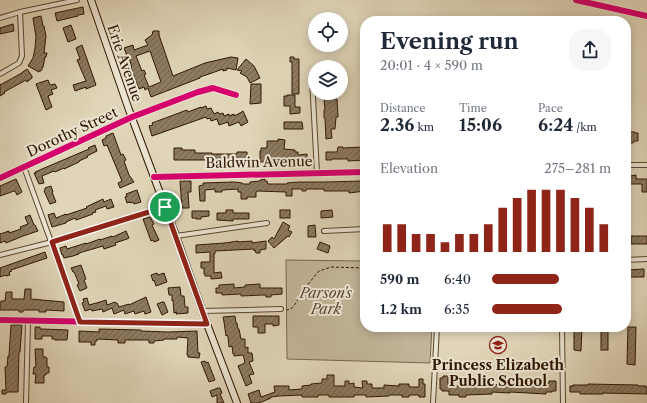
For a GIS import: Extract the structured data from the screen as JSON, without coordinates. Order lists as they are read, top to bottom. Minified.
{"streets":{"main road":["Erie Avenue"],"street":["Dorothy Street","Baldwin Avenue"]},"crossings":[["Erie Avenue","Dorothy Street"],["Erie Avenue","Baldwin Avenue"]],"parks":["Parson's Park"],"places":{"school or university":["Princess Elizabeth Public School"]},"page":{"heading":["Evening run","20:01 · 4 × 590 m"],"stats":[["Distance","2.36 km"],["Time","15:06"],["Pace","6:24 /km"]],"chart":["Elevation","275–281 m"],"list":[{"name":"590 m","note":"6:40"},{"name":"1.2 km","note":"6:35"}]}}
